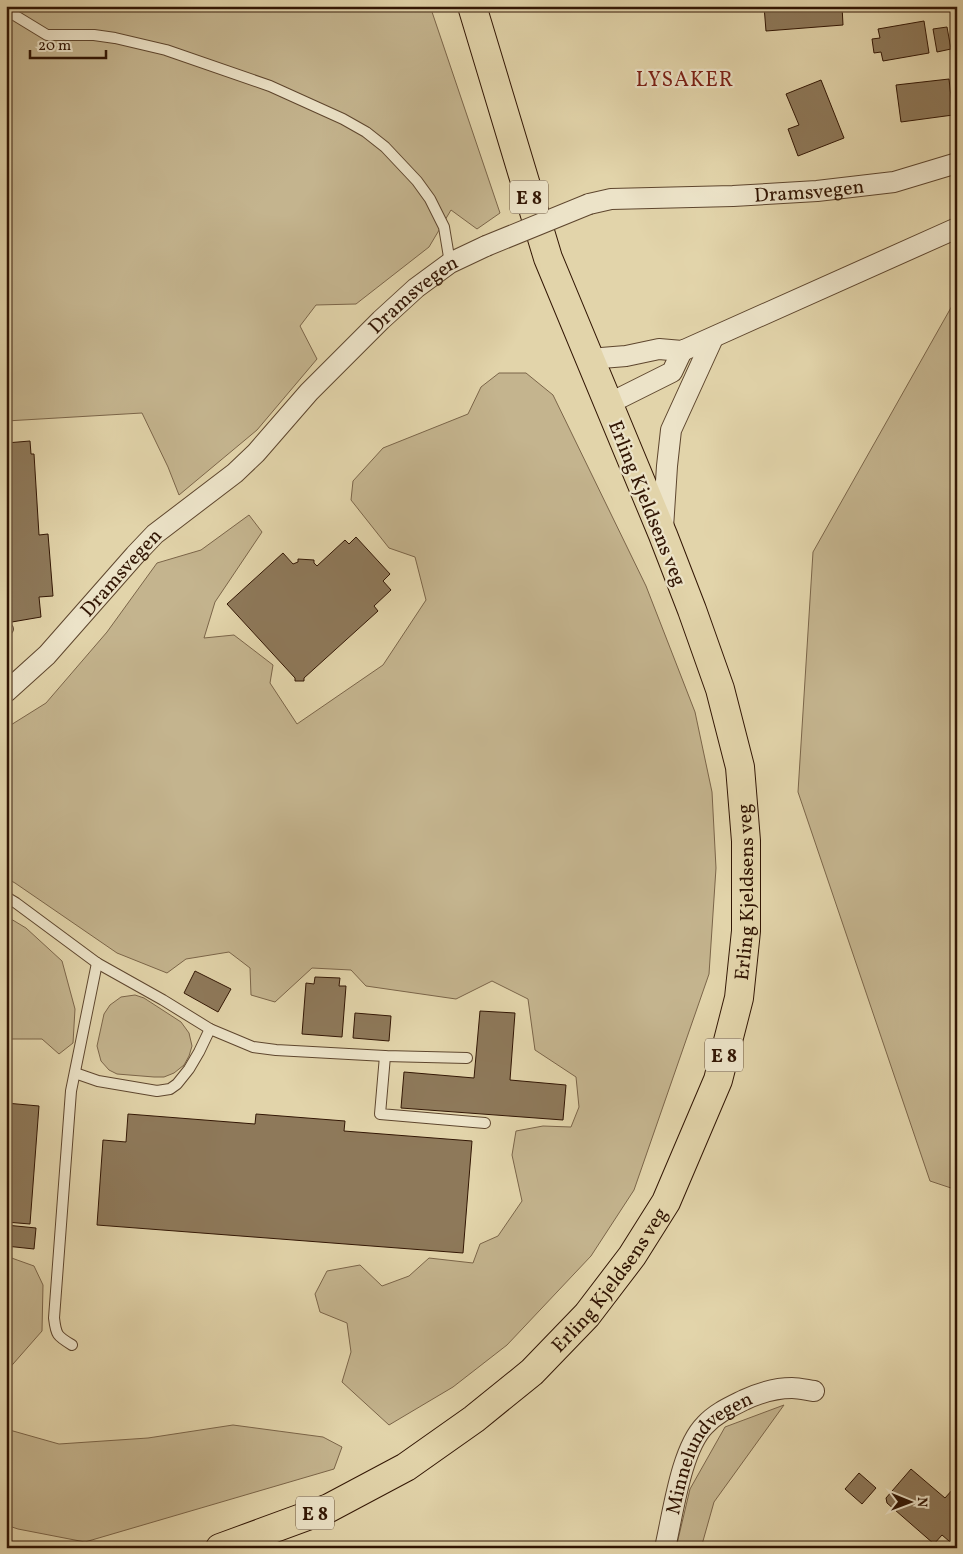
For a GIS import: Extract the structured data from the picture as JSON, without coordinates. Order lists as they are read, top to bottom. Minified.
{"streets":{"highway":["E 8","Erling Kjeldsens veg"],"street":["Dramsvegen","Minnelundvegen"]},"districts":["LYSAKER"],"scale_bar":"20 m","north":"right"}
